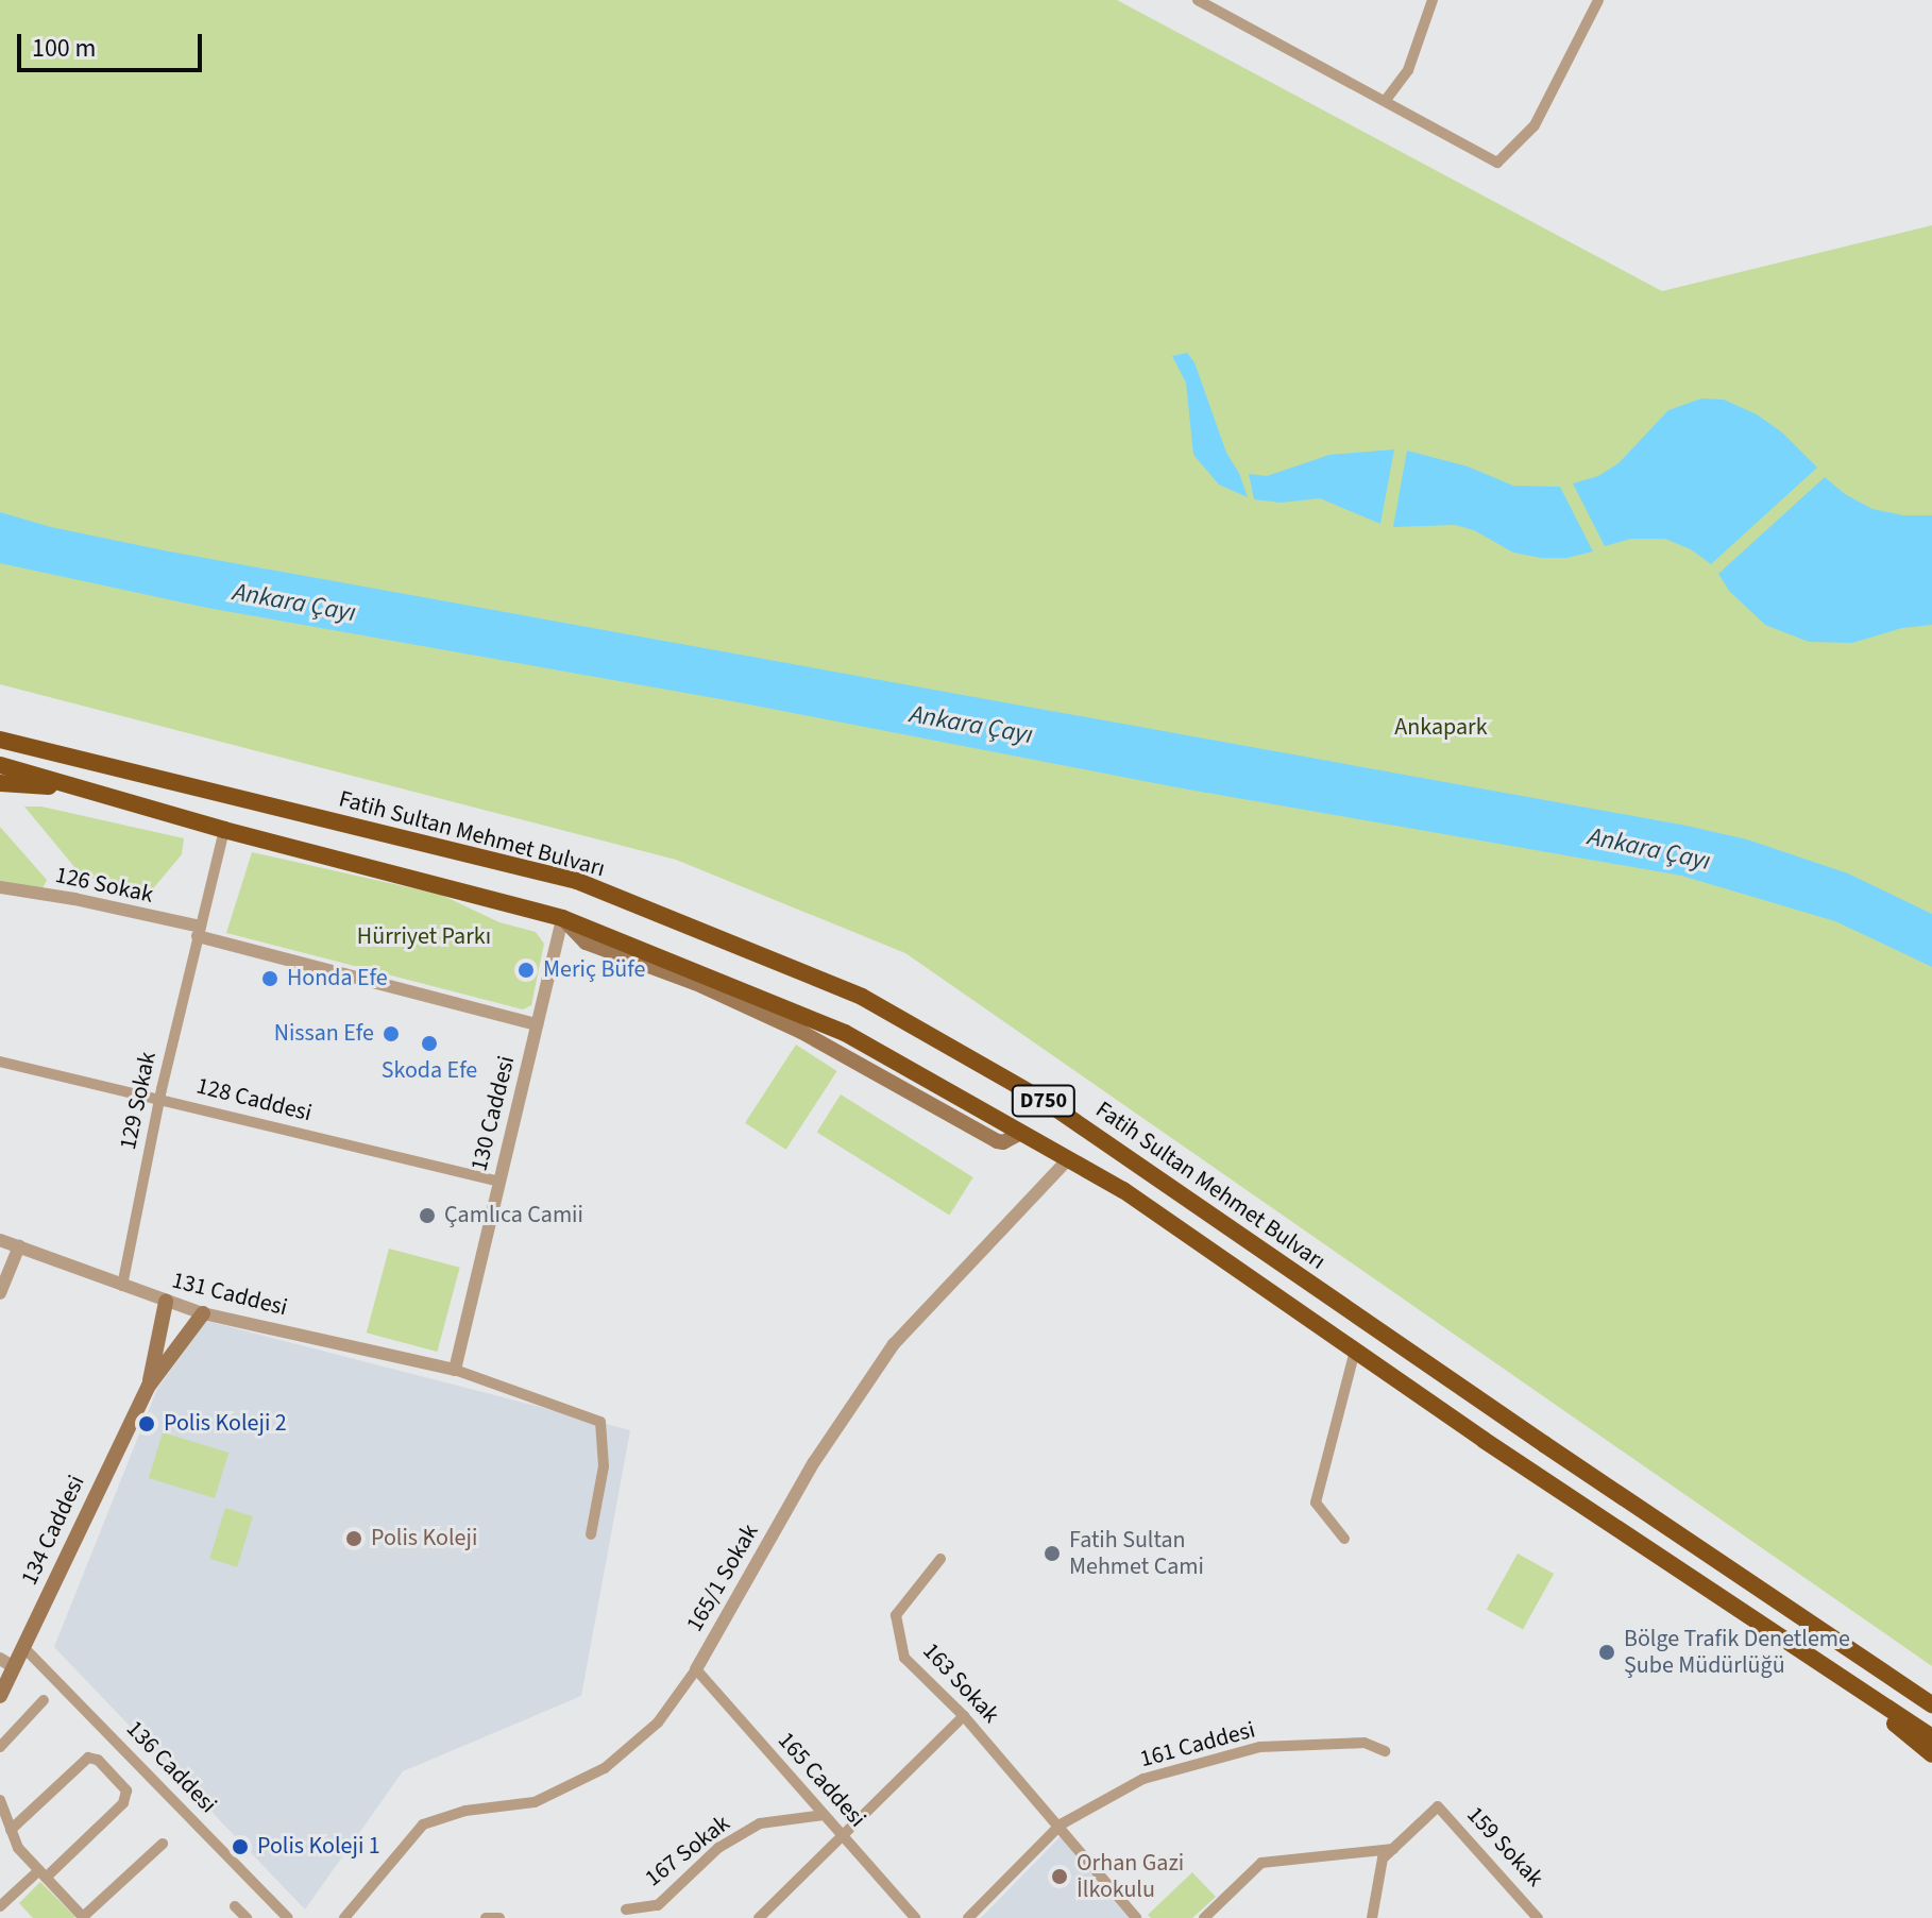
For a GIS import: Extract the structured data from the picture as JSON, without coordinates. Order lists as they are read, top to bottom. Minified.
{"streets":{"highway":["Fatih Sultan Mehmet Bulvarı","D750"],"main road":["134 Caddesi"],"street":["126 Sokak","128 Caddesi","129 Sokak","130 Caddesi","131 Caddesi","165/1 Sokak","163 Sokak","161 Caddesi","136 Caddesi","165 Caddesi","159 Sokak","167 Sokak"]},"crossings":[["126 Sokak","129 Sokak"],["126 Sokak","130 Caddesi"],["128 Caddesi","129 Sokak"],["128 Caddesi","130 Caddesi"],["129 Sokak","D750"],["129 Sokak","131 Caddesi"],["D750","130 Caddesi"],["D750","165/1 Sokak"],["130 Caddesi","131 Caddesi"],["131 Caddesi","134 Caddesi"],["134 Caddesi","136 Caddesi"],["165/1 Sokak","165 Caddesi"],["163 Sokak","161 Caddesi"],["165 Caddesi","167 Sokak"]],"water":["Ankara Çayı"],"parks":["Ankapark","Hürriyet Parkı"],"places":["Meriç Büfe","Honda Efe","Nissan Efe","Skoda Efe","Çamlıca Camii","Polis Koleji 2","Polis Koleji","Fatih Sultan Mehmet Cami","Bölge Trafik Denetleme Şube Müdürlüğü","Polis Koleji 1","Orhan Gazi İlkokulu"],"scale_bar":"100 m"}
